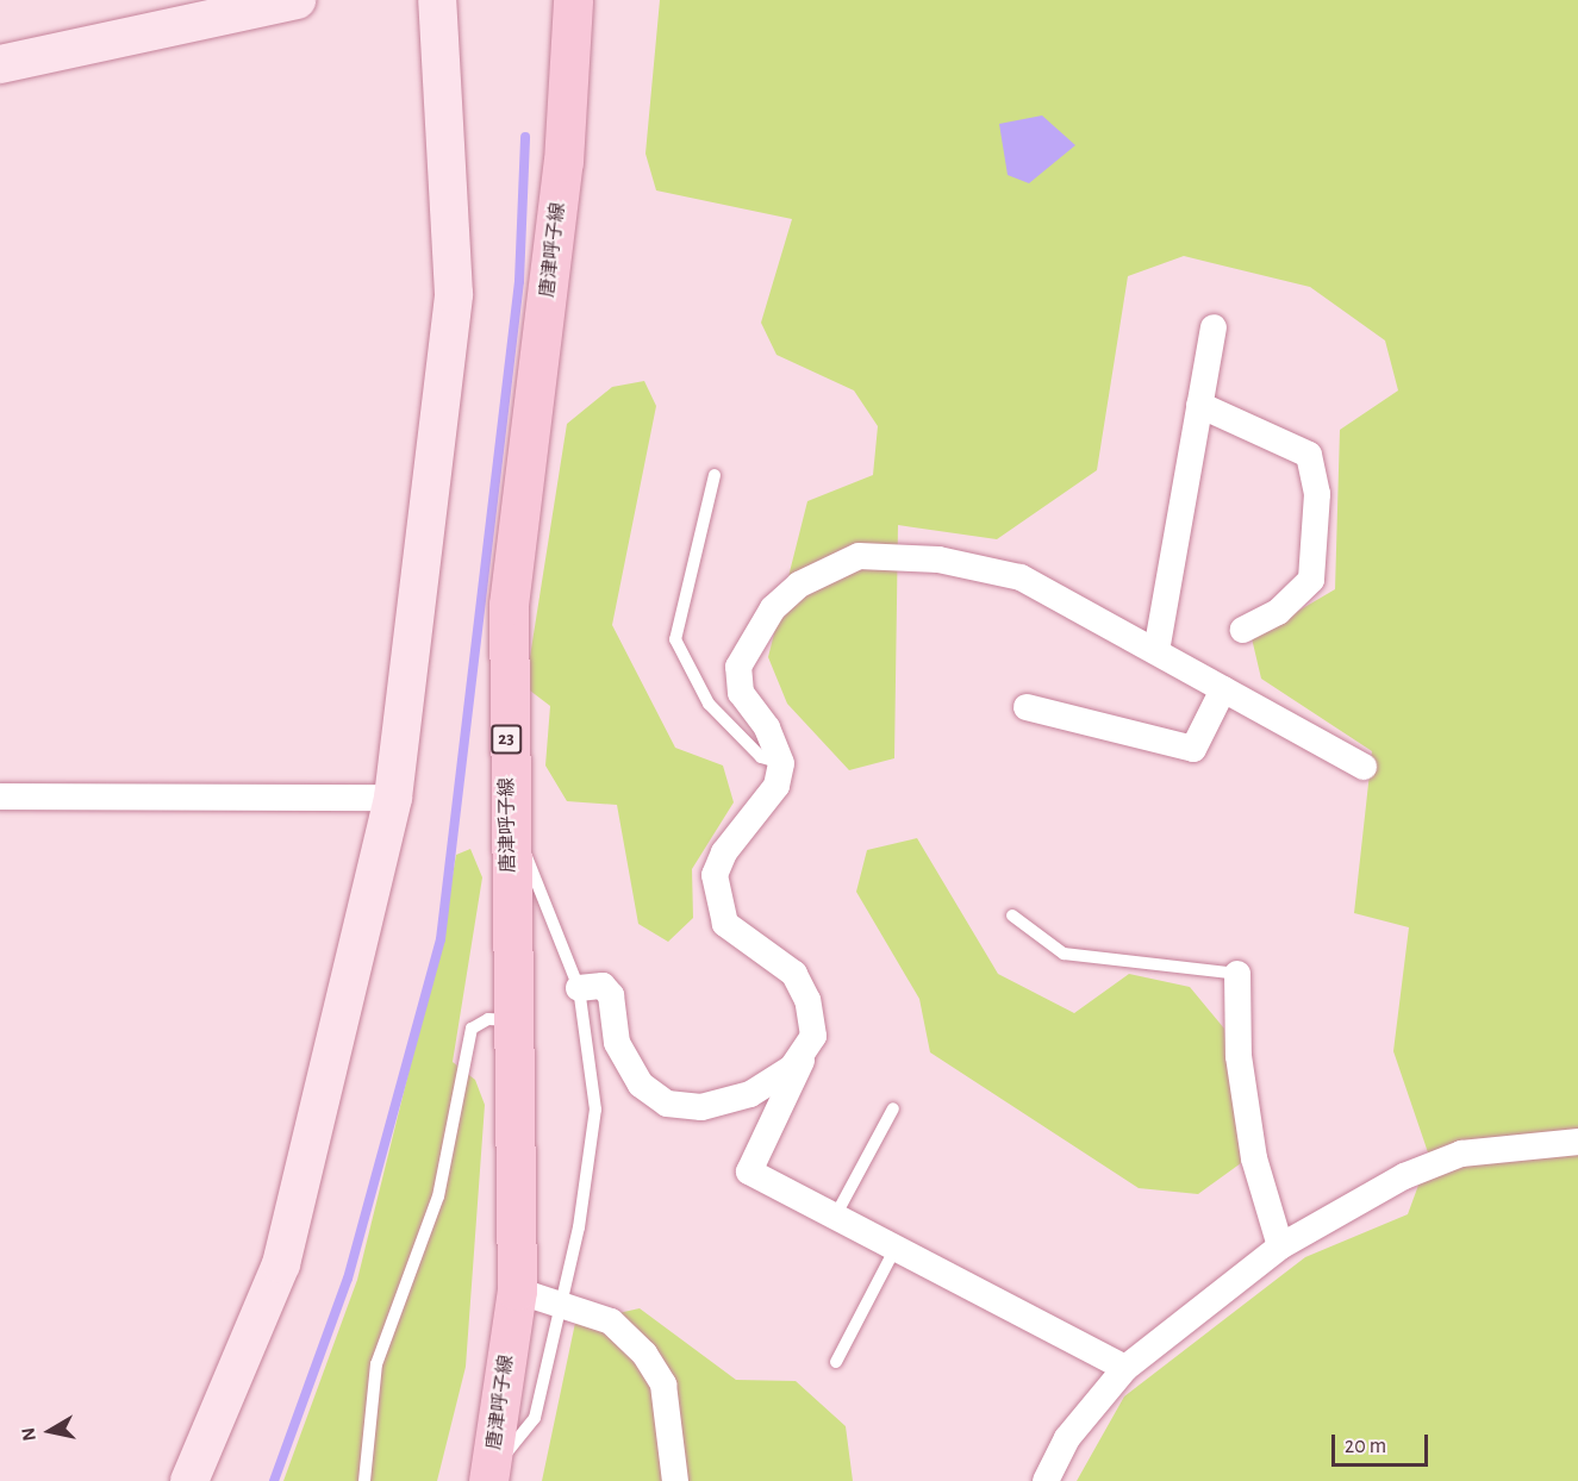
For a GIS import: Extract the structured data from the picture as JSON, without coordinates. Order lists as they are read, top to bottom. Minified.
{"streets":{"main road":["唐津呼子線","23"]},"scale_bar":"20 m","north":"left"}
